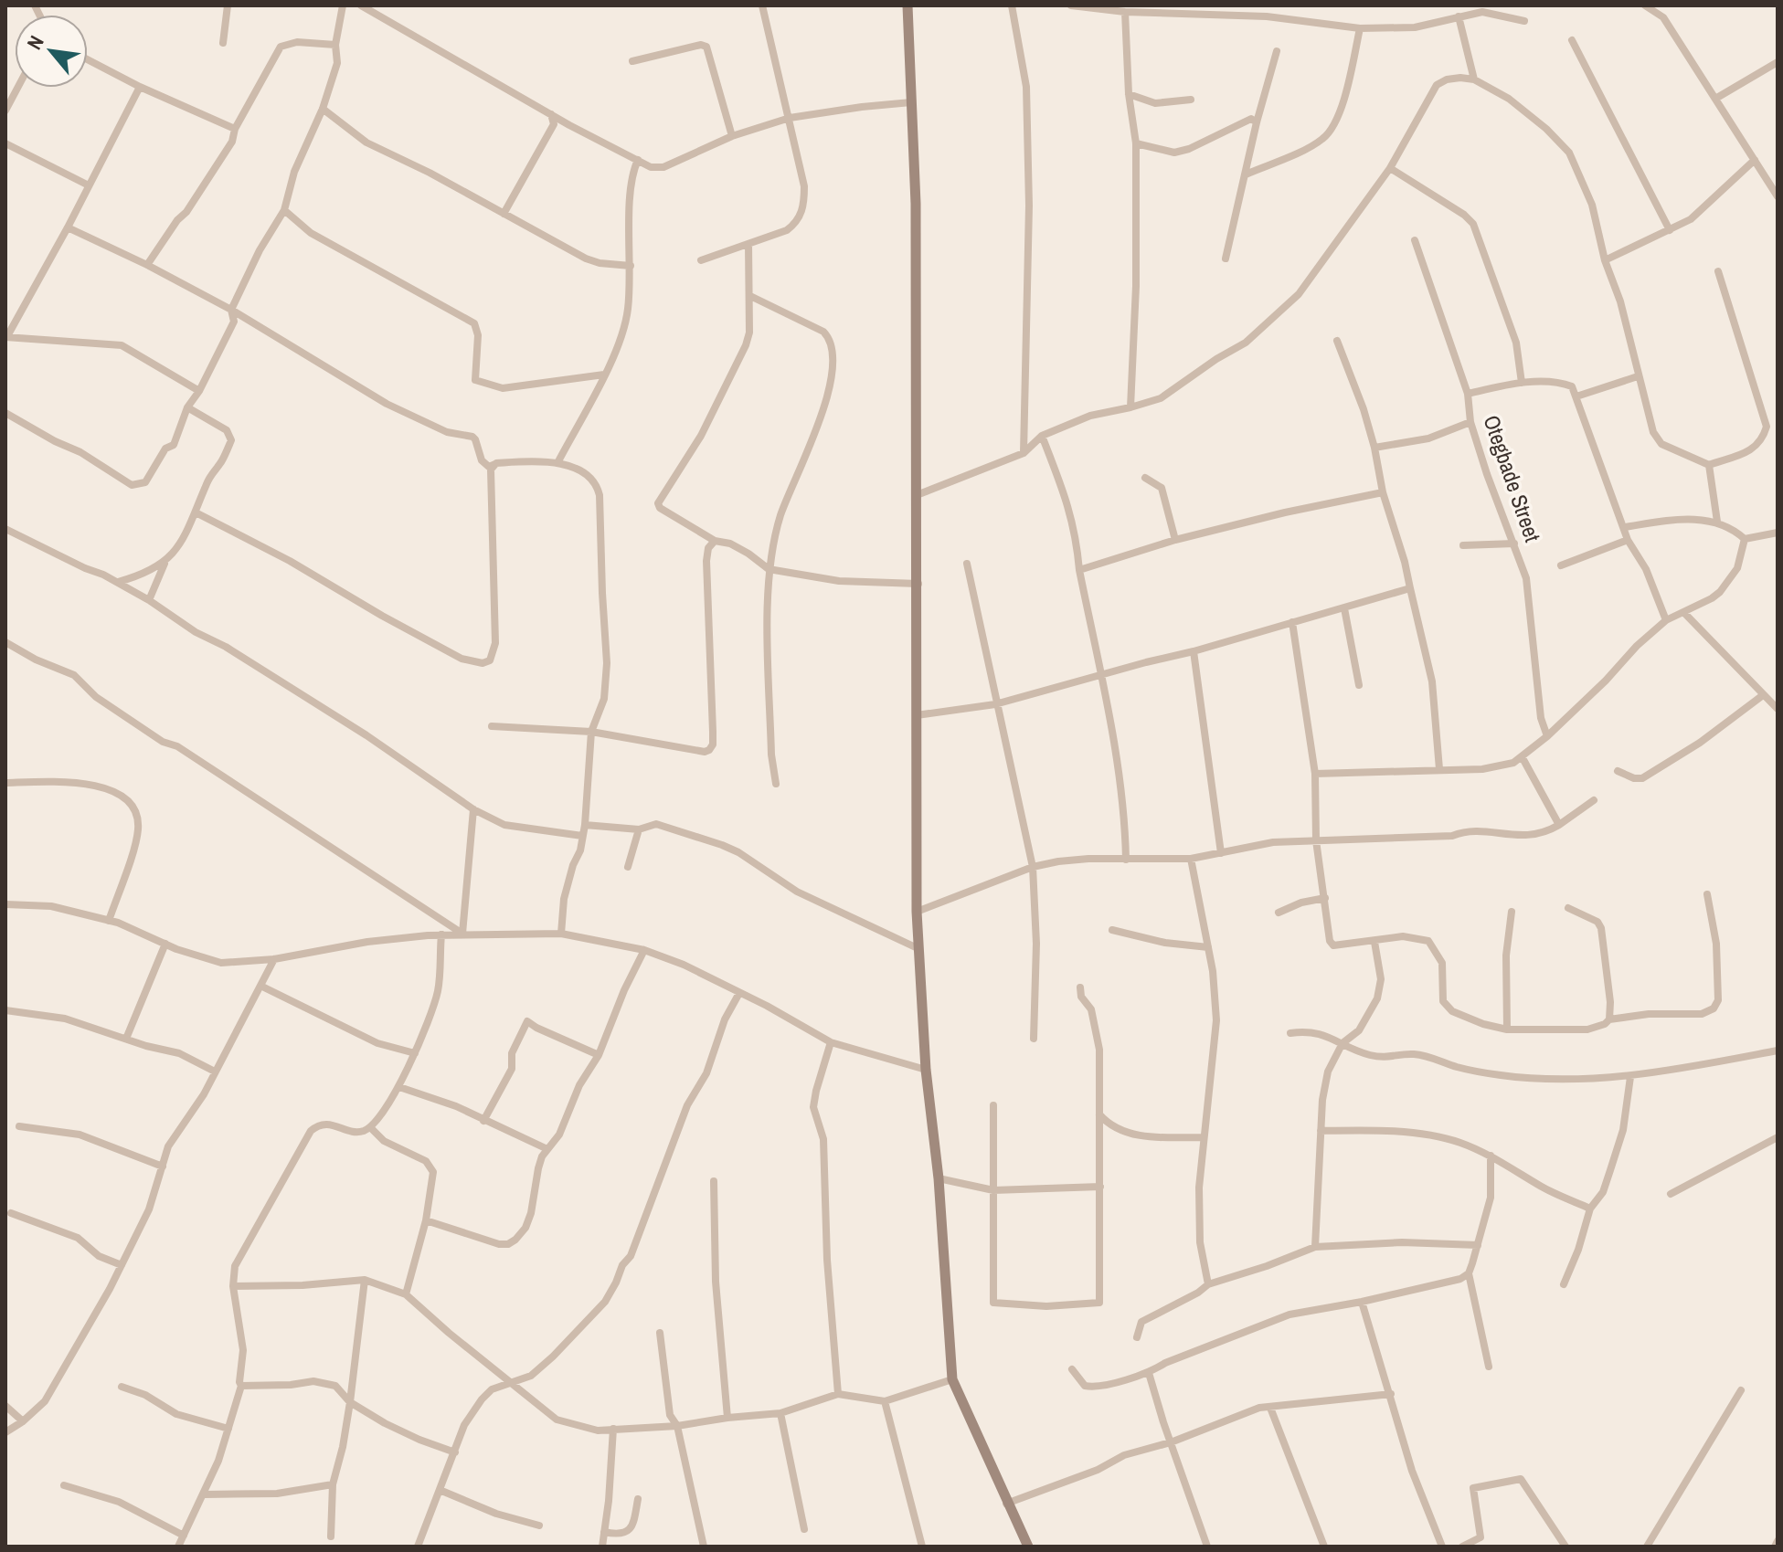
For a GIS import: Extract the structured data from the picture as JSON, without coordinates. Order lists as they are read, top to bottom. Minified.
{"streets":{"street":["Otegbade Street"]},"north":"top left"}
